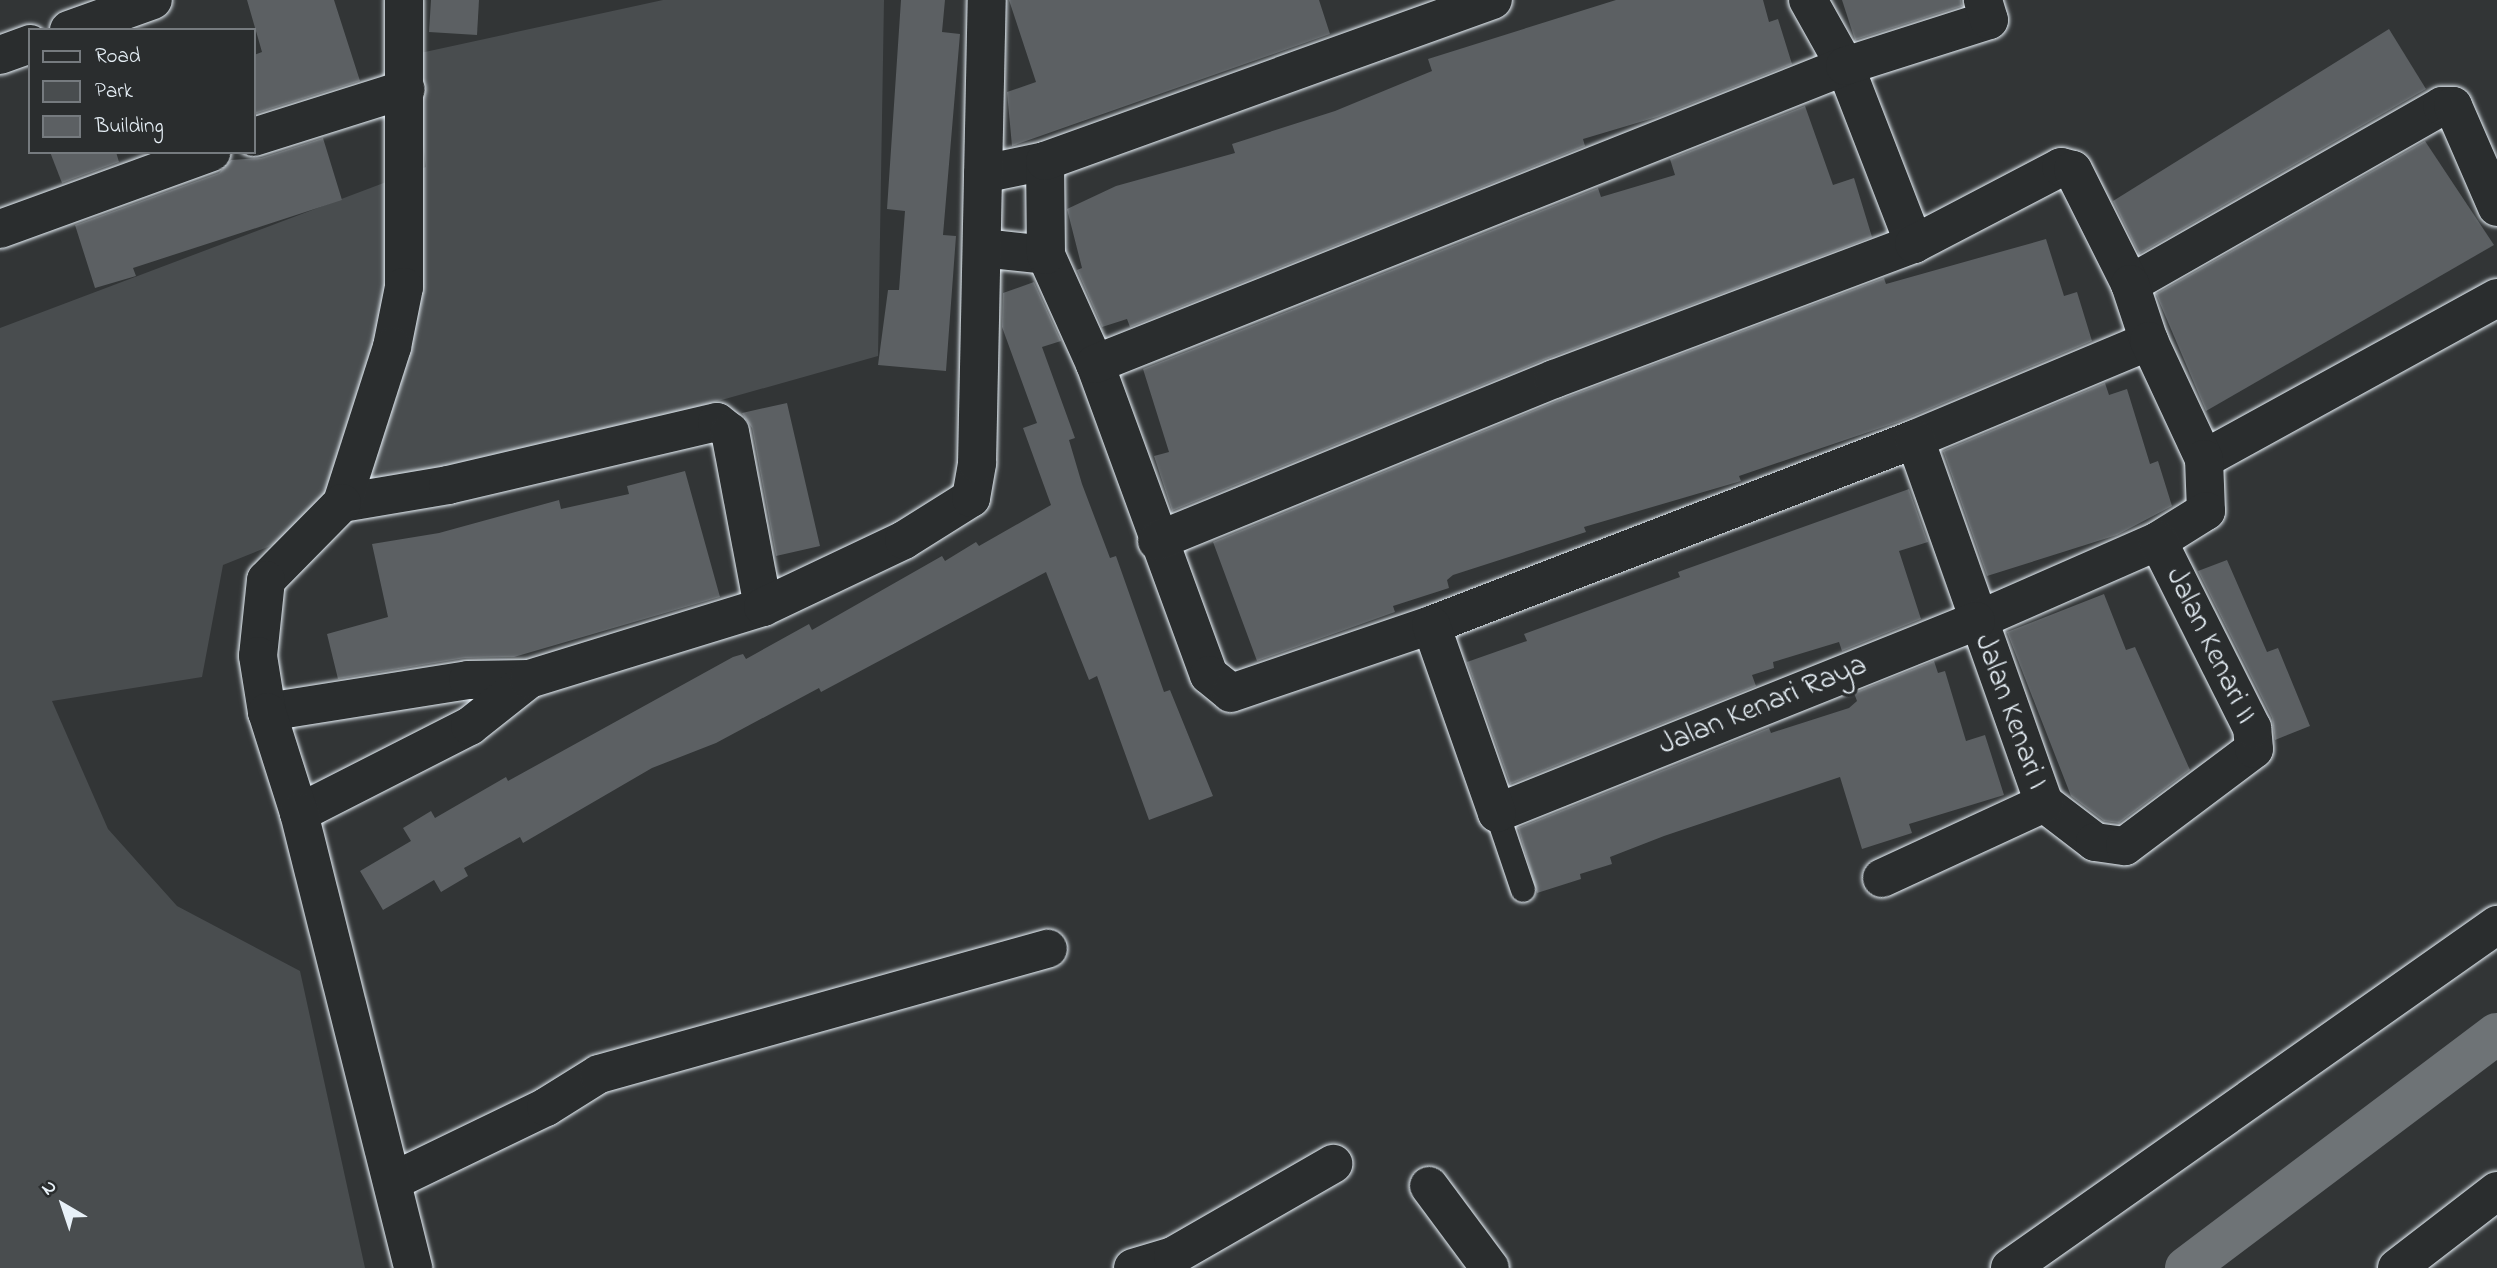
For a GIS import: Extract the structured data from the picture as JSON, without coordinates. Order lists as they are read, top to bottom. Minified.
{"streets":{"street":["Jalan Kenari II","Jalan Kenari Raya","Jalan Kenari I"]},"crossings":[["Jalan Kenari II","Jalan Kenari Raya"],["Jalan Kenari II","Jalan Kenari I"],["Jalan Kenari Raya","Jalan Kenari I"]],"legend":["Road","Park","Building"],"north":"top left"}
